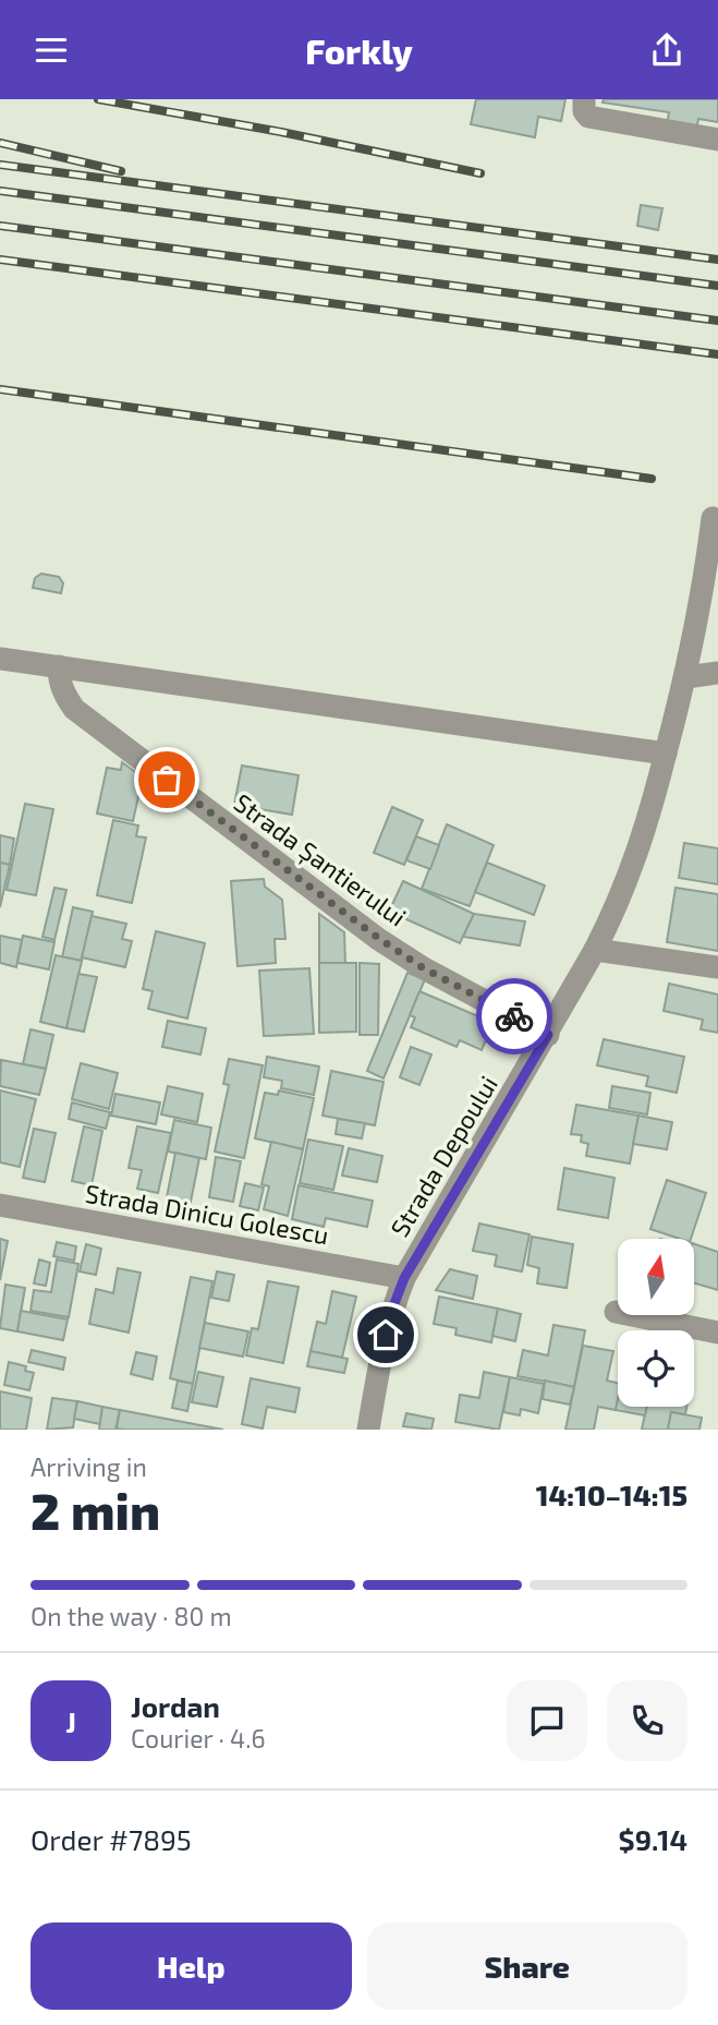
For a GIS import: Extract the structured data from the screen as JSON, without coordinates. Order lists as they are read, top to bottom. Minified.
{"streets":{"street":["Strada Șantierului","Strada Depoului","Strada Dinicu Golescu"]},"crossings":[["Strada Șantierului","Strada Depoului"],["Strada Depoului","Strada Dinicu Golescu"]],"north":"top","page":{"header":"Forkly","heading":["2 min","Arriving in","14:10–14:15"],"panel":["Jordan","Courier · 4.6","Order #7895","$9.14"],"bar":"On the way · 80 m","round":"J","buttons":["Help","Share"]}}
